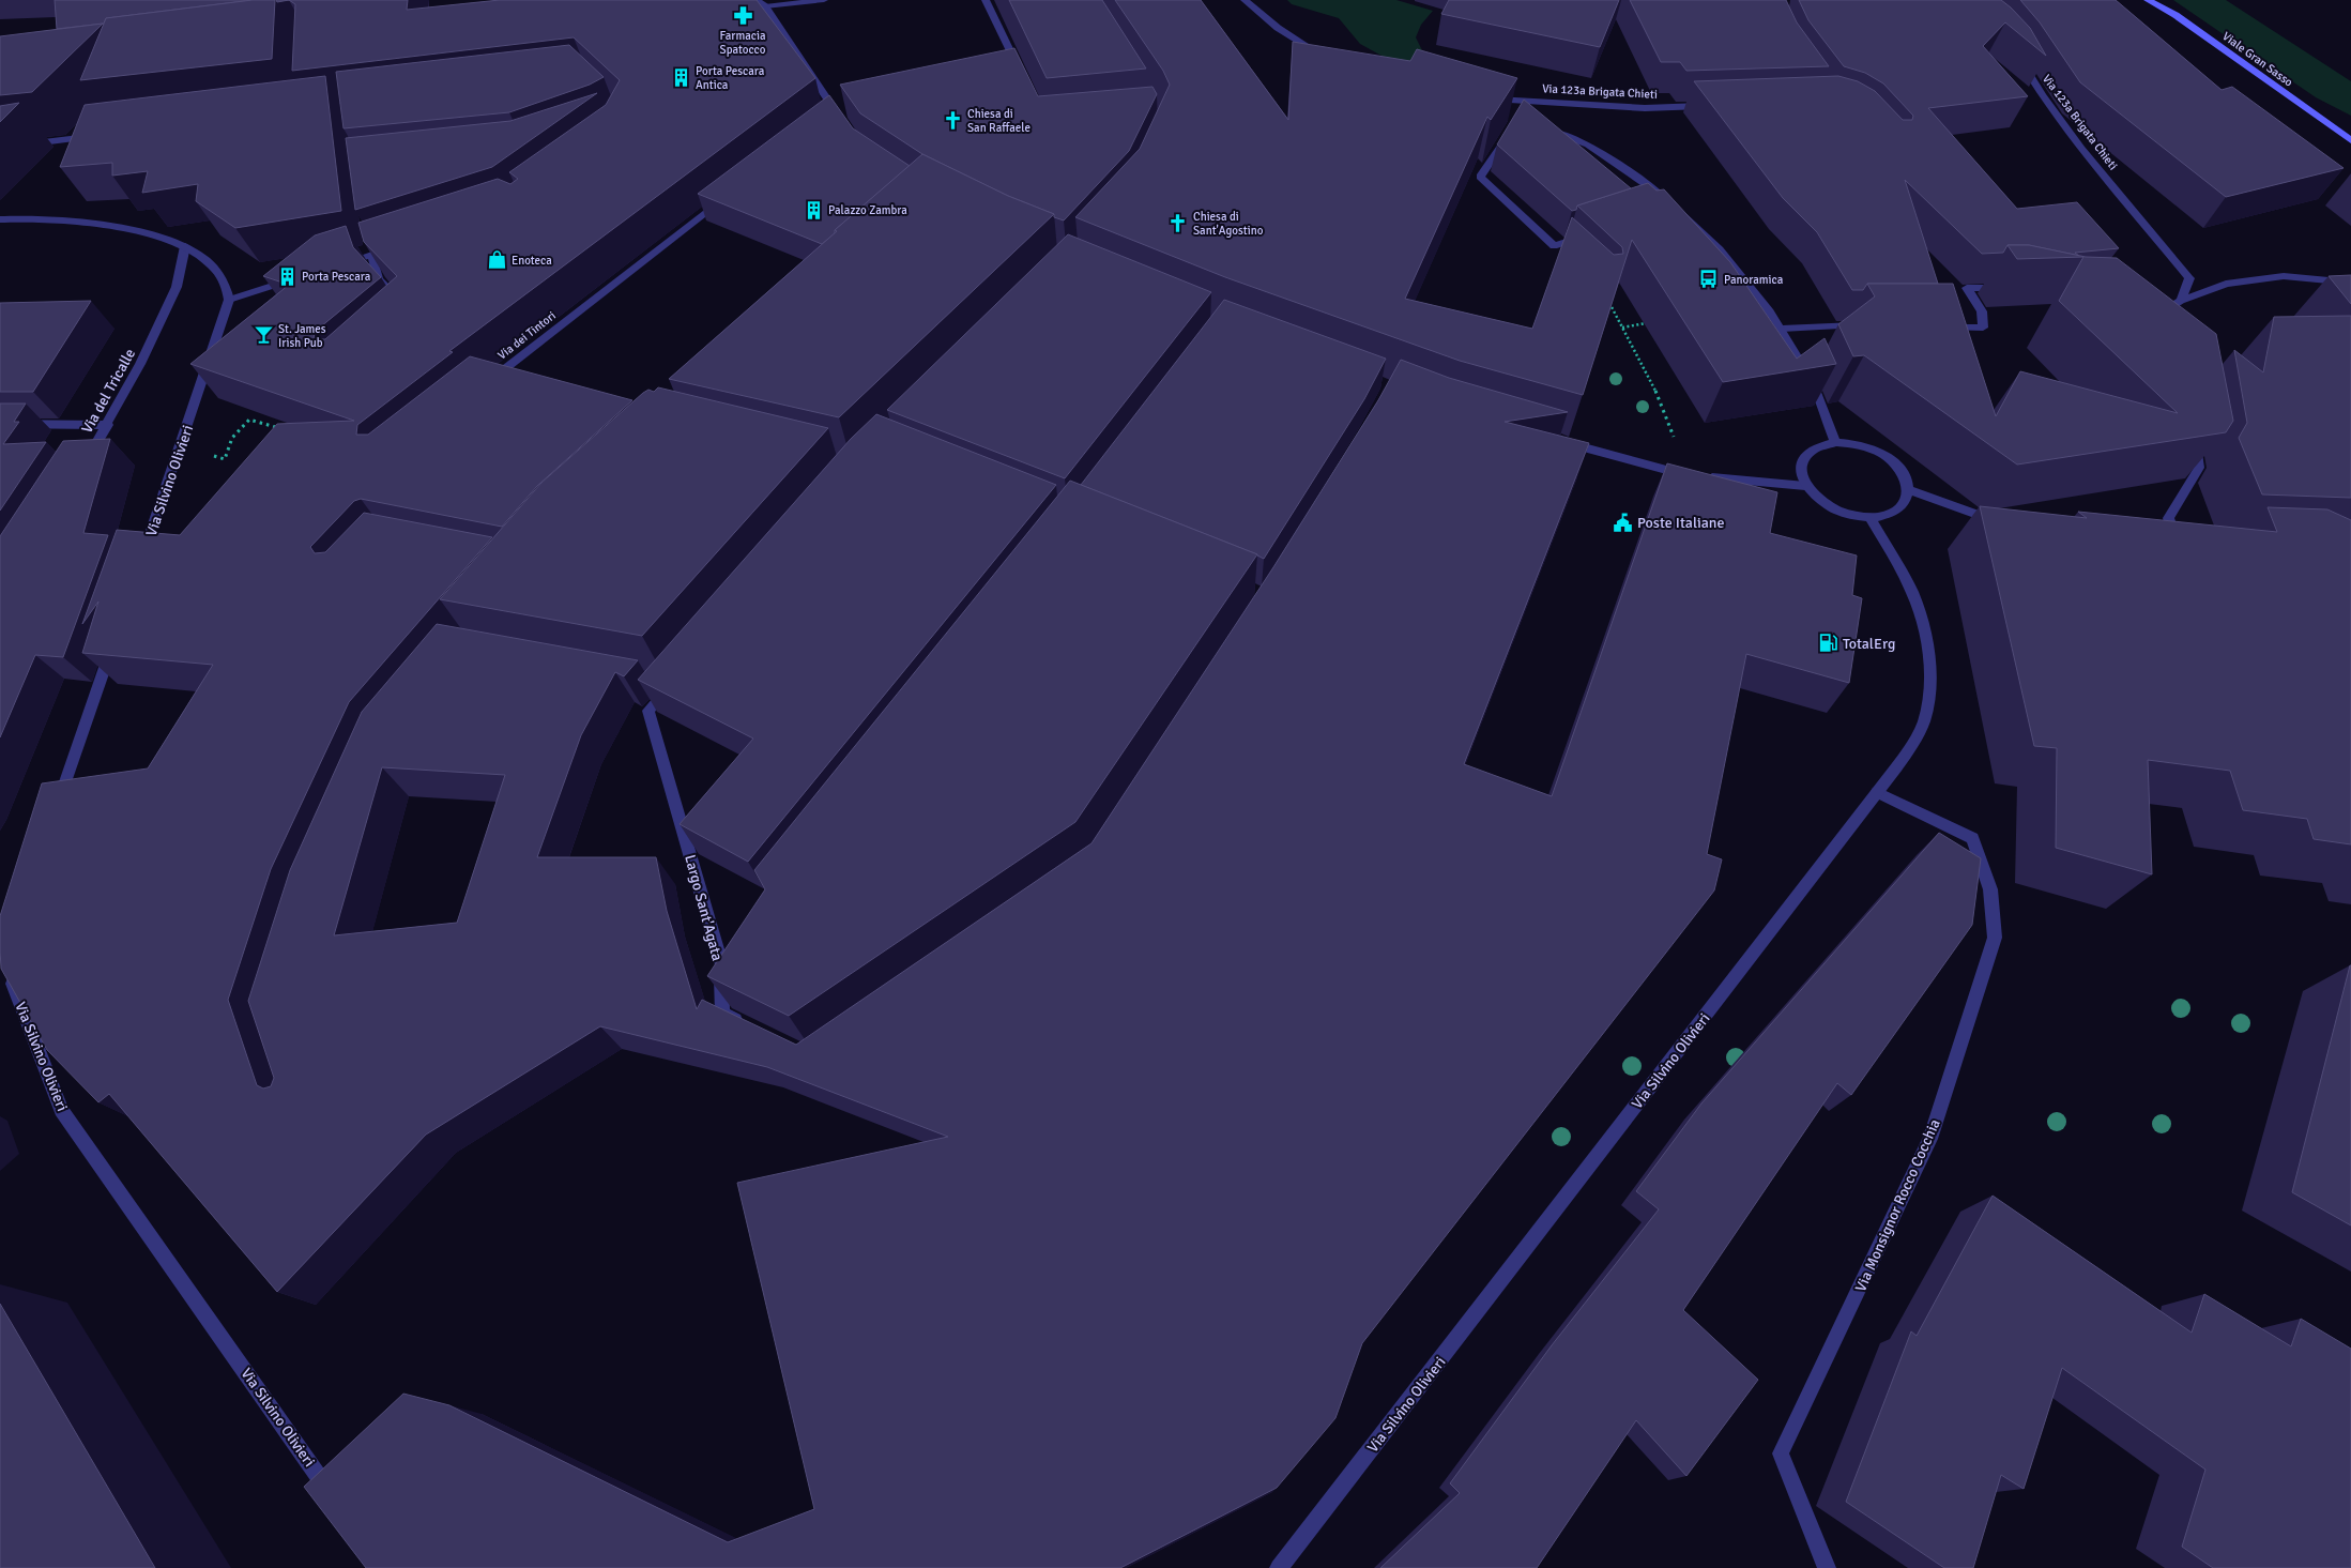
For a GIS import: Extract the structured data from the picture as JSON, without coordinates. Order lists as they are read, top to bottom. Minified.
{"streets":{"main road":["Viale Gran Sasso"],"street":["Via 123a Brigata Chieti","Via dei Tintori","Via del Tricalle","Via Silvino Olivieri","Largo Sant'Agata","Via Monsignor Rocco Cocchia"]},"crossings":[["Via Silvino Olivieri","Via Monsignor Rocco Cocchia"]],"places":{"pharmacy":["Farmacia Spatocco"],"building":["Porta Pescara Antica","Palazzo Zambra","Porta Pescara"],"church":["Chiesa di San Raffaele","Chiesa di Sant'Agostino"],"shop":["Enoteca"],"bus stop":["Panoramica"],"bar":["St. James Irish Pub"],"public building":["Poste Italiane"],"fuel station":["TotalErg"]}}
